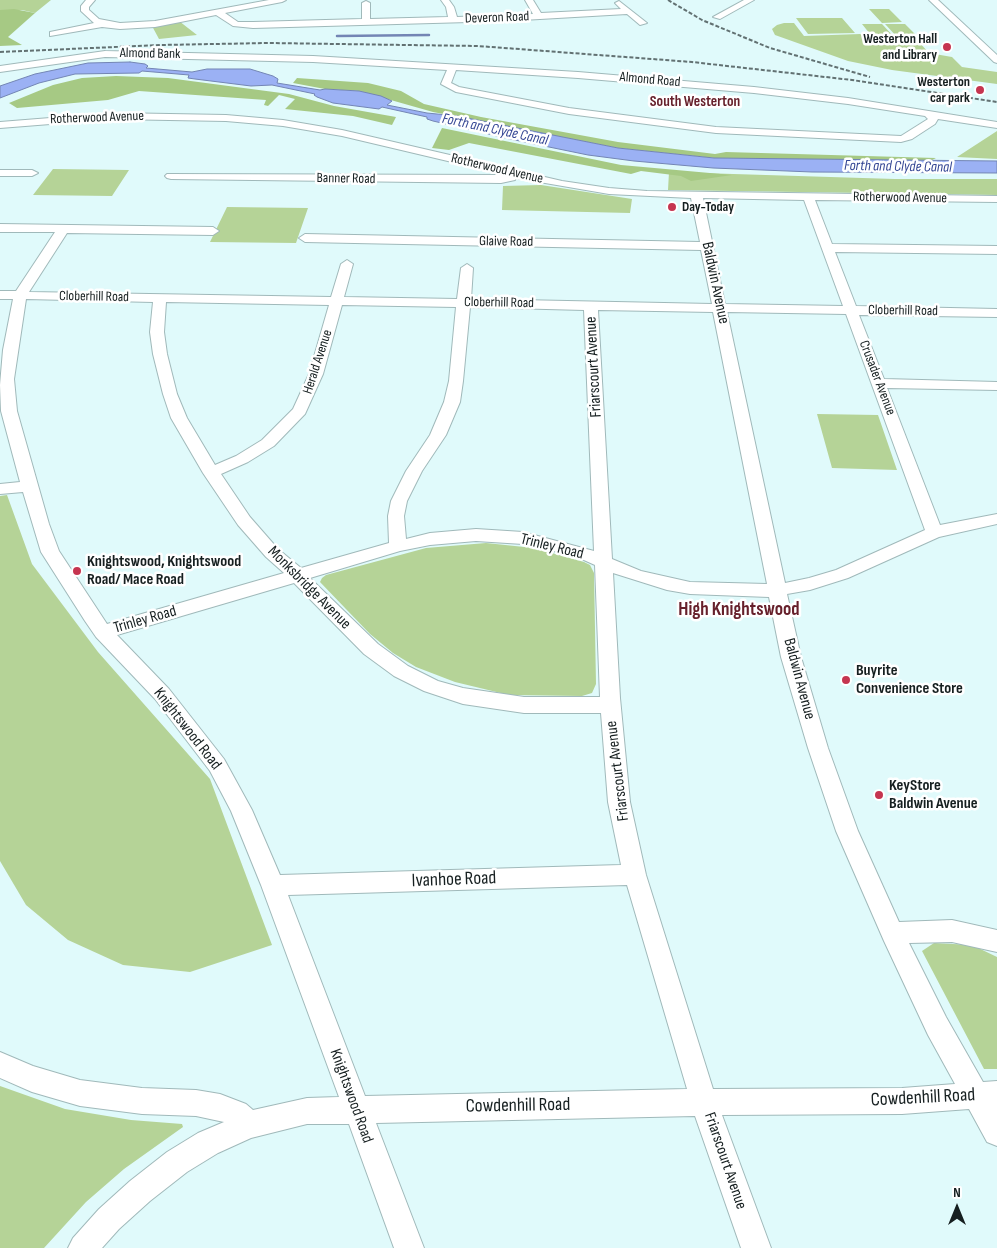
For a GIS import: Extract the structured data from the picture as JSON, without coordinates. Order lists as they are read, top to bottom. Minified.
{"streets":{"street":["Deveron Road","Almond Bank","Almond Road","Rotherwood Avenue","Banner Road","Glaive Road","Baldwin Avenue","Cloberhill Road","Herald Avenue","Friarscourt Avenue","Crusader Avenue","Trinley Road","Monksbridge Avenue","Knightswood Road","Ivanhoe Road","Cowdenhill Road"]},"crossings":[["Almond Bank","Almond Road"],["Rotherwood Avenue","Banner Road"],["Rotherwood Avenue","Baldwin Avenue"],["Rotherwood Avenue","Crusader Avenue"],["Glaive Road","Baldwin Avenue"],["Baldwin Avenue","Cloberhill Road"],["Baldwin Avenue","Trinley Road"],["Baldwin Avenue","Cowdenhill Road"],["Cloberhill Road","Herald Avenue"],["Cloberhill Road","Friarscourt Avenue"],["Cloberhill Road","Crusader Avenue"],["Cloberhill Road","Monksbridge Avenue"],["Cloberhill Road","Knightswood Road"],["Herald Avenue","Monksbridge Avenue"],["Friarscourt Avenue","Trinley Road"],["Friarscourt Avenue","Monksbridge Avenue"],["Friarscourt Avenue","Ivanhoe Road"],["Friarscourt Avenue","Cowdenhill Road"],["Crusader Avenue","Trinley Road"],["Trinley Road","Monksbridge Avenue"],["Trinley Road","Knightswood Road"],["Knightswood Road","Ivanhoe Road"],["Knightswood Road","Cowdenhill Road"]],"districts":["South Westerton","High Knightswood"],"water":["Forth and Clyde Canal"],"places":["Westerton Hall and Library","Westerton car park","Day-Today","Knightswood, Knightswood Road/ Mace Road","Buyrite Convenience Store","KeyStore Baldwin Avenue"],"north":"top"}
